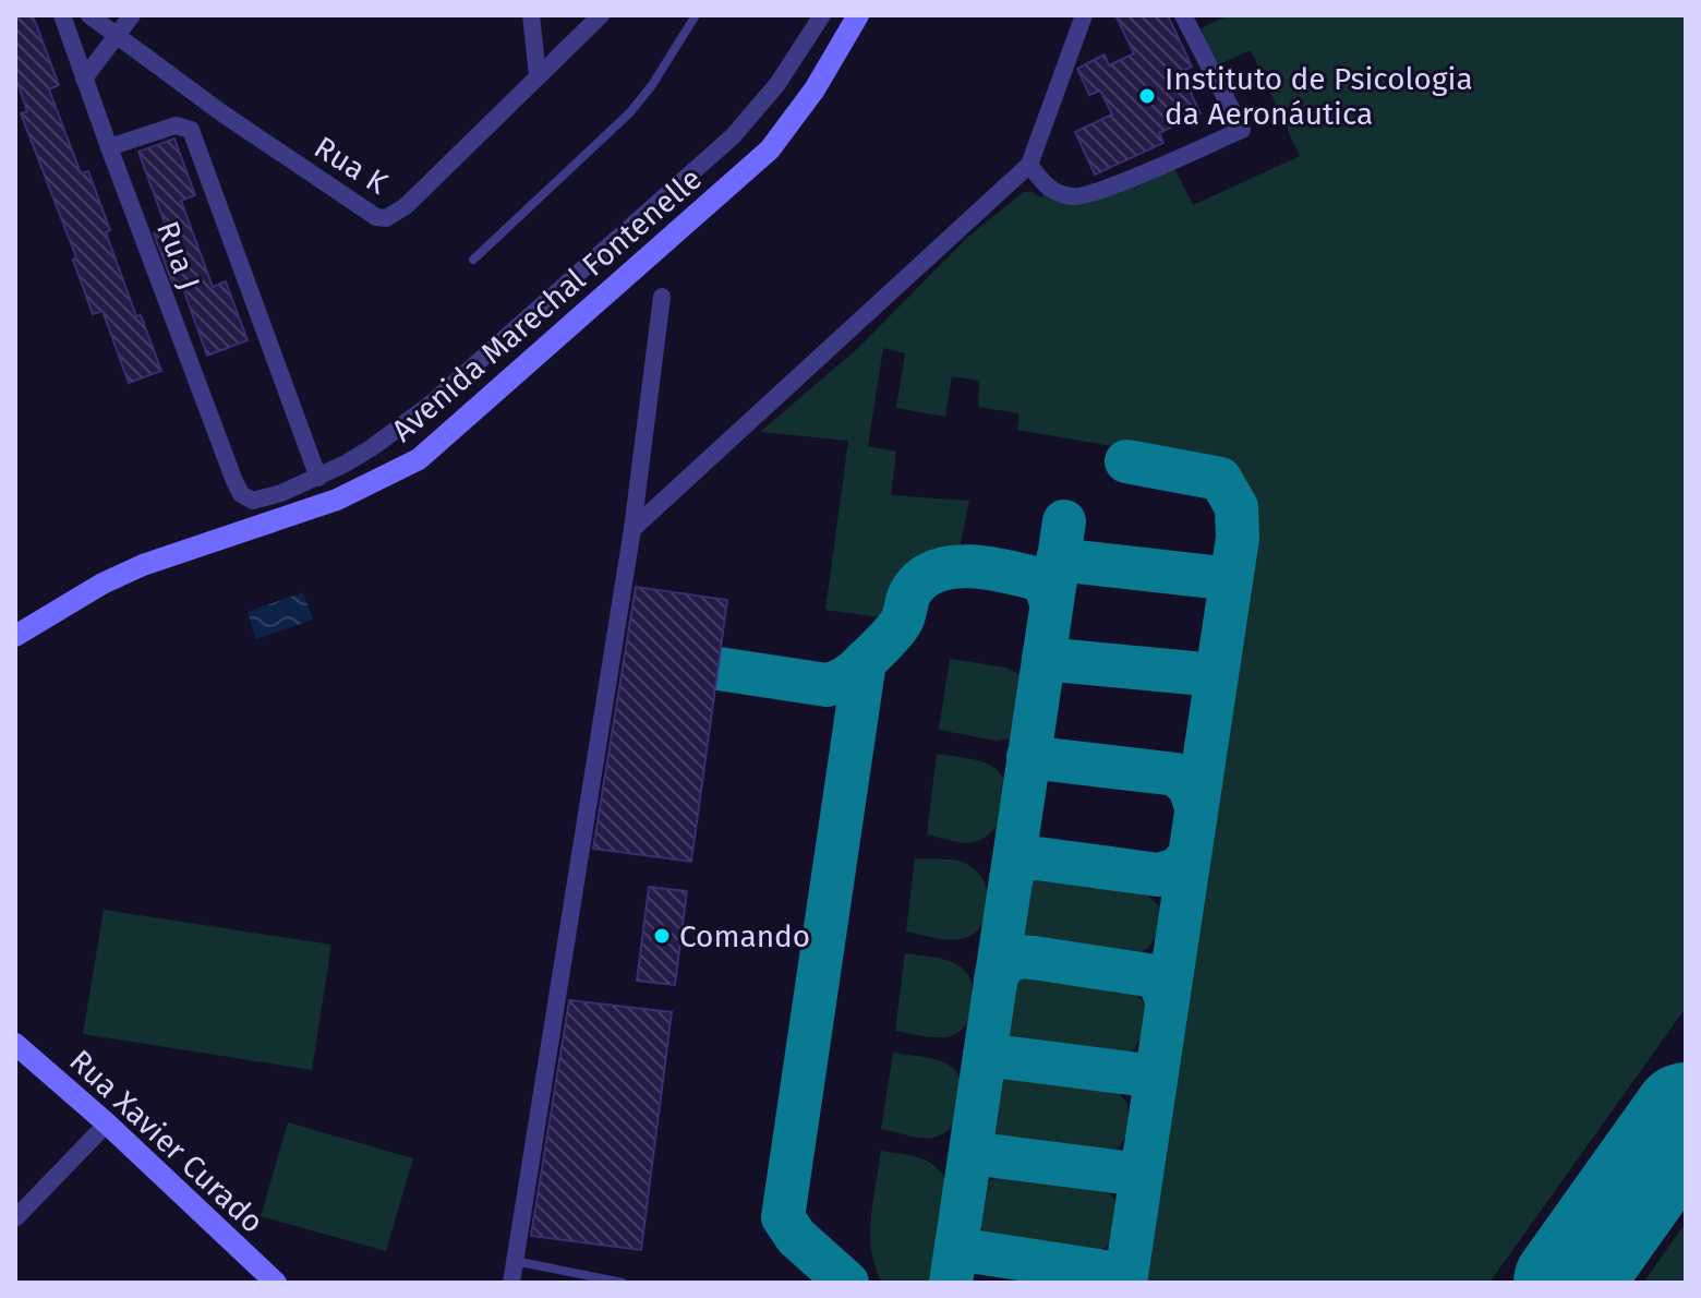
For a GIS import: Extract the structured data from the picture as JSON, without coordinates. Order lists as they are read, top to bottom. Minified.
{"streets":{"main road":["Avenida Marechal Fontenelle","Rua Xavier Curado"],"street":["Rua K","Rua J"]},"places":["Instituto de Psicologia da Aeronáutica","Comando"]}
